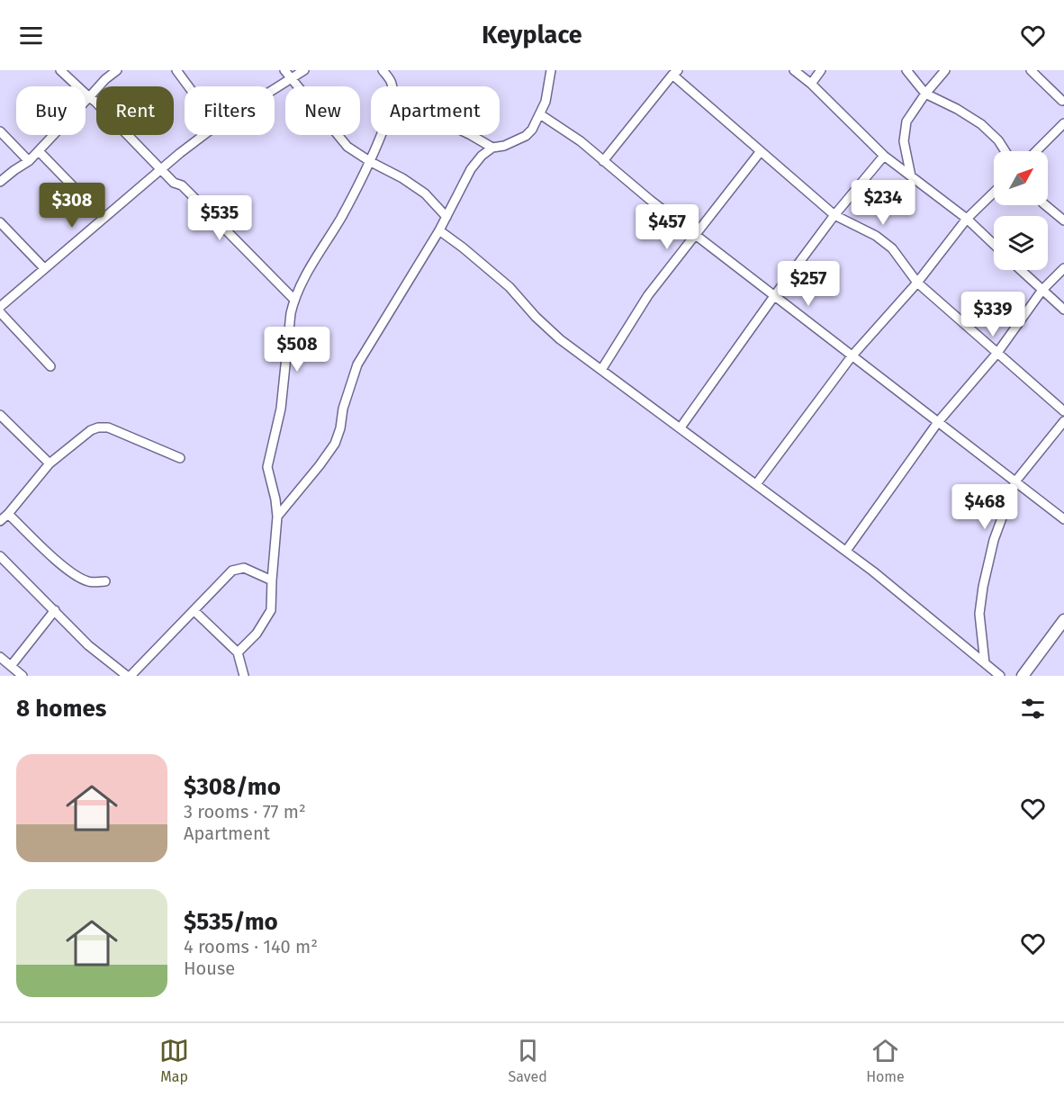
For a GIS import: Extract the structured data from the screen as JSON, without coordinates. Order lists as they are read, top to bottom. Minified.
{"north":"top right","page":{"header":"Keyplace","chip":["Buy","Rent","Filters","New","Apartment"],"price":["$234","$308","$535","$457","$257","$339","$508","$468"],"heading":"8 homes","list":[{"name":"$308/mo","note":"3 rooms · 77 m² · Apartment"},{"name":"$535/mo","note":"4 rooms · 140 m² · House"}],"tabs":["Map","Saved","Home"]}}
